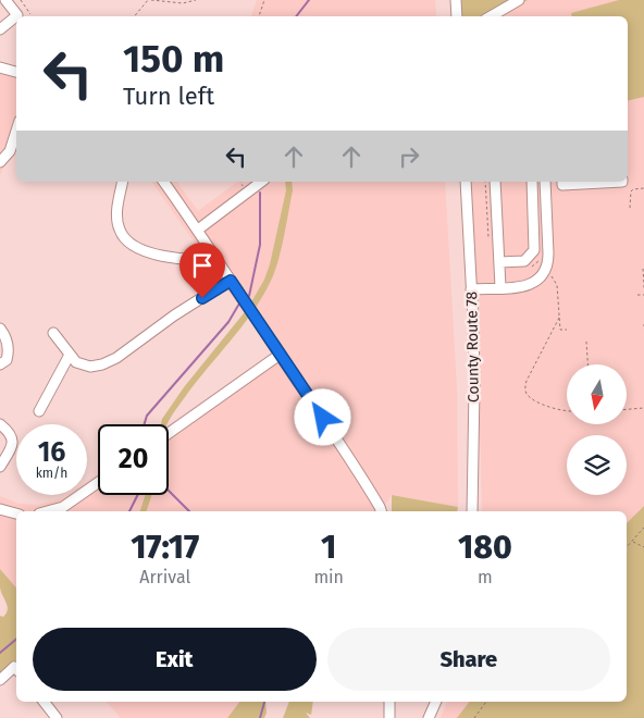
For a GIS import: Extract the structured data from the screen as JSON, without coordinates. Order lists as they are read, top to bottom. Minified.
{"streets":{"street":["County Route 78"]},"north":"bottom","page":{"turn":["150 m","Turn left"],"speed":"16 km/h","limit":"20","eta":["17:17","Arrival","1","min","180","m"],"buttons":["Exit","Share"]}}
